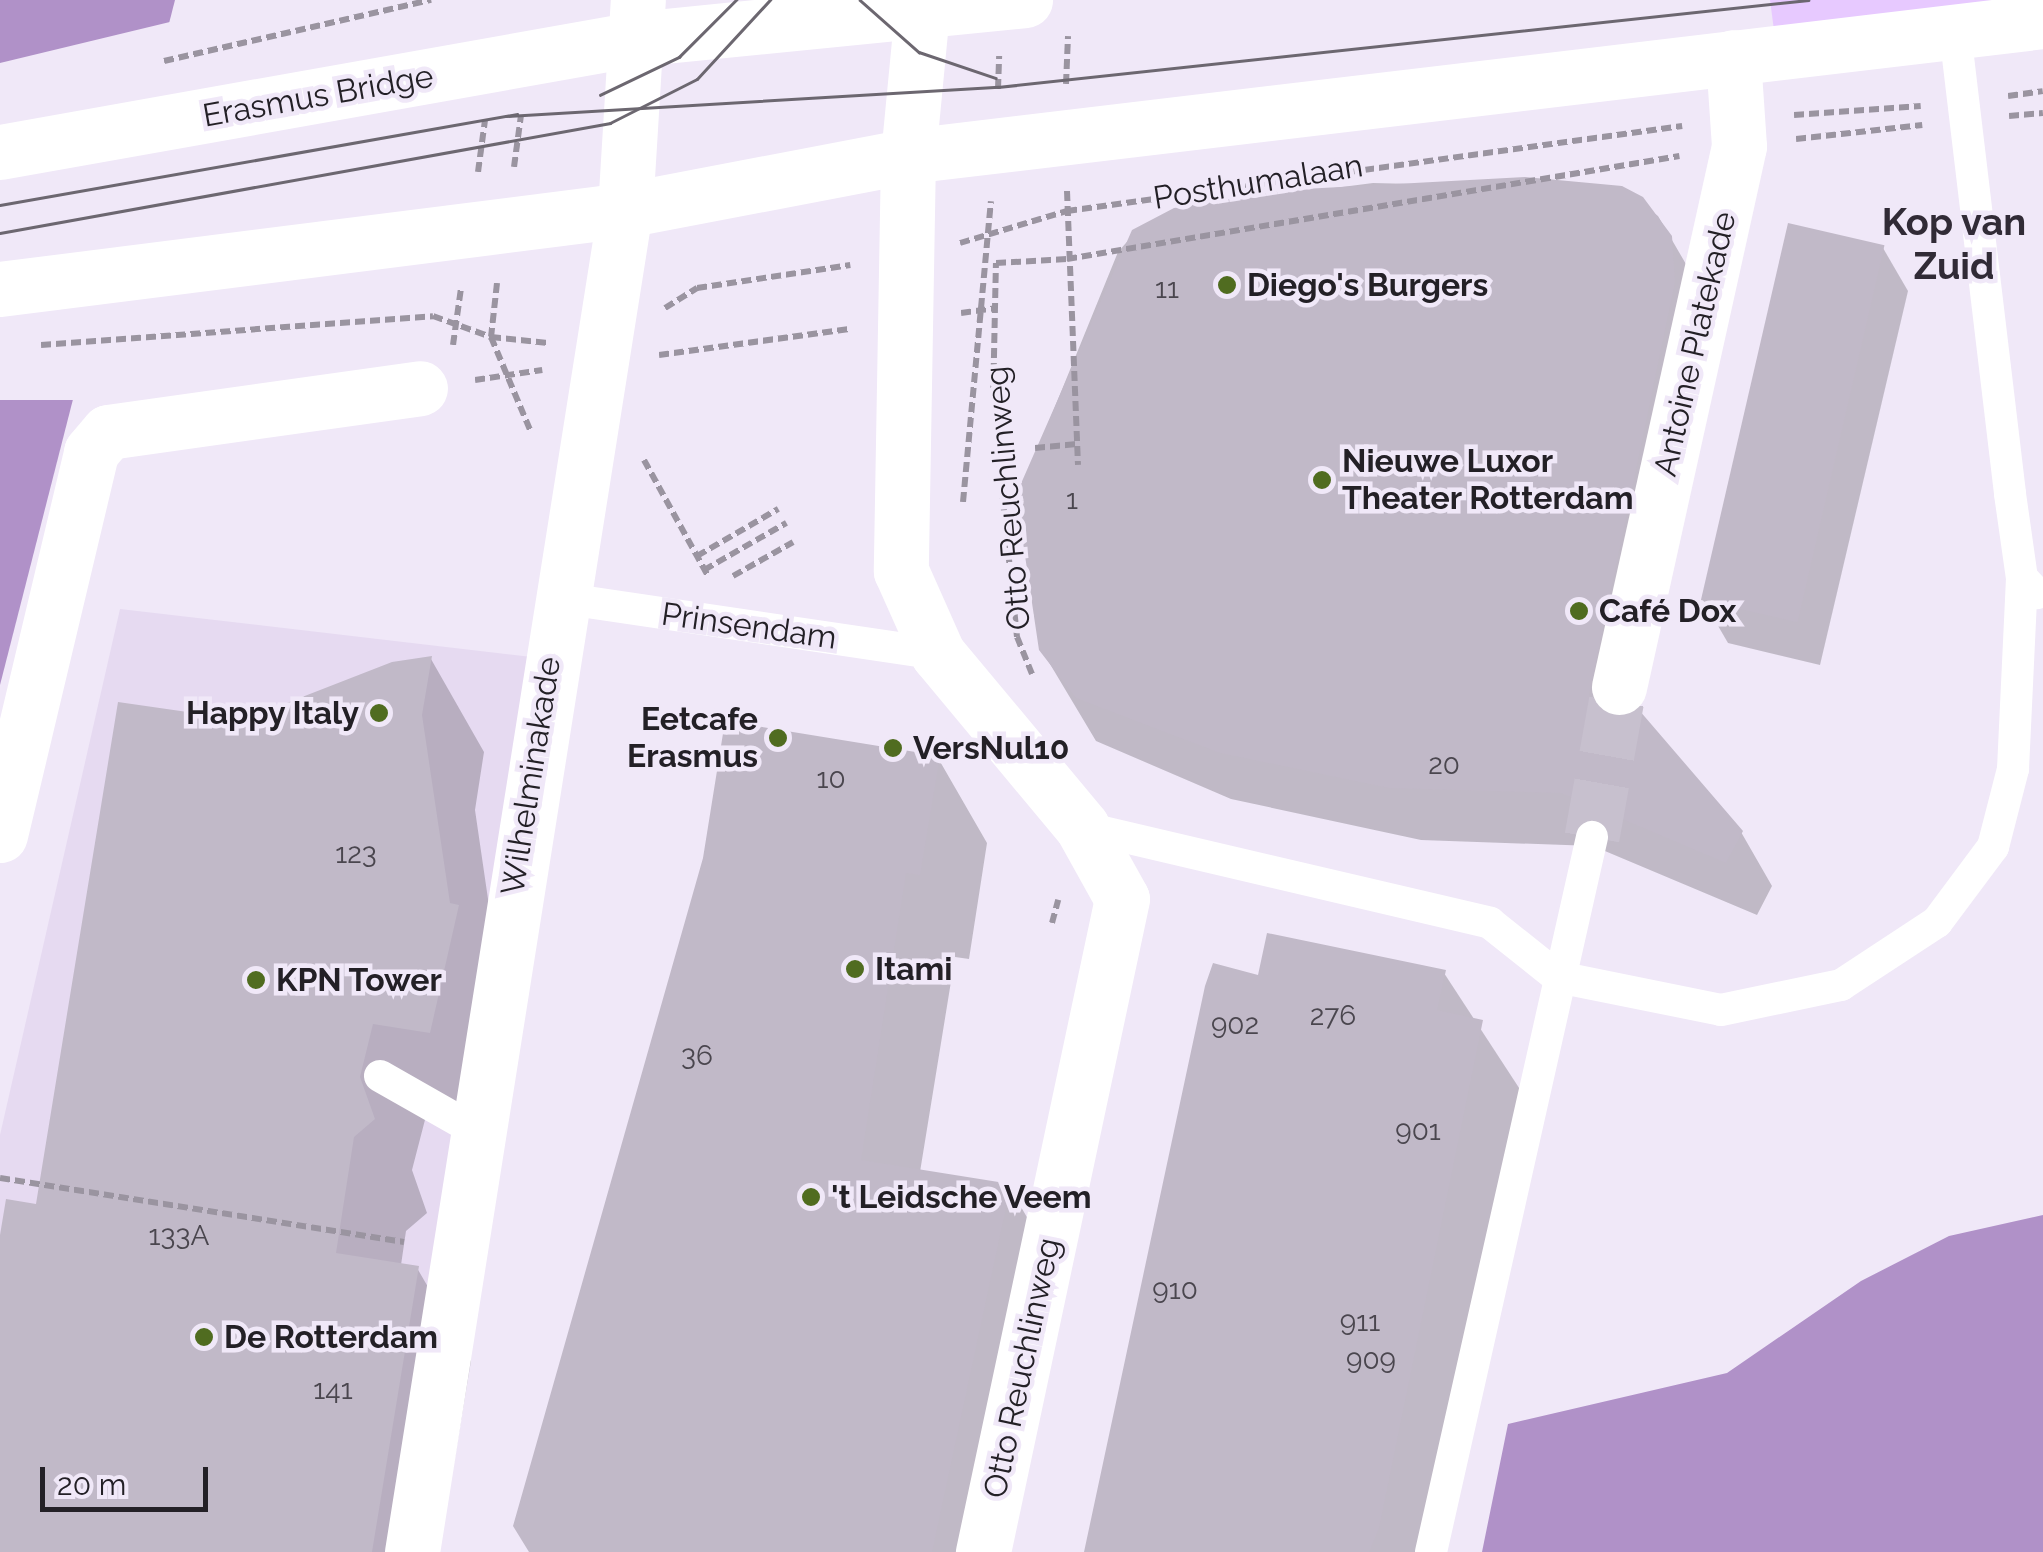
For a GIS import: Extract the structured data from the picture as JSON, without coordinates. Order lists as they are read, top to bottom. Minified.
{"streets":{"street":["Erasmus Bridge","Posthumalaan","Antoine Platekade","Otto Reuchlinweg","Wilhelminakade"],"lane":["Prinsendam"]},"crossings":[["Erasmus Bridge","Wilhelminakade"],["Posthumalaan","Antoine Platekade"],["Posthumalaan","Otto Reuchlinweg"],["Posthumalaan","Wilhelminakade"],["Otto Reuchlinweg","Prinsendam"],["Prinsendam","Wilhelminakade"]],"districts":["Kop van Zuid"],"places":["Diego's Burgers","Nieuwe Luxor Theater Rotterdam","Café Dox","Happy Italy","Eetcafe Erasmus","VersNul10","Itami","KPN Tower","'t Leidsche Veem","De Rotterdam"],"house_numbers":["11","1","20","10","123","276","902","36","901","133A","910","911","909","141"],"scale_bar":"20 m"}
